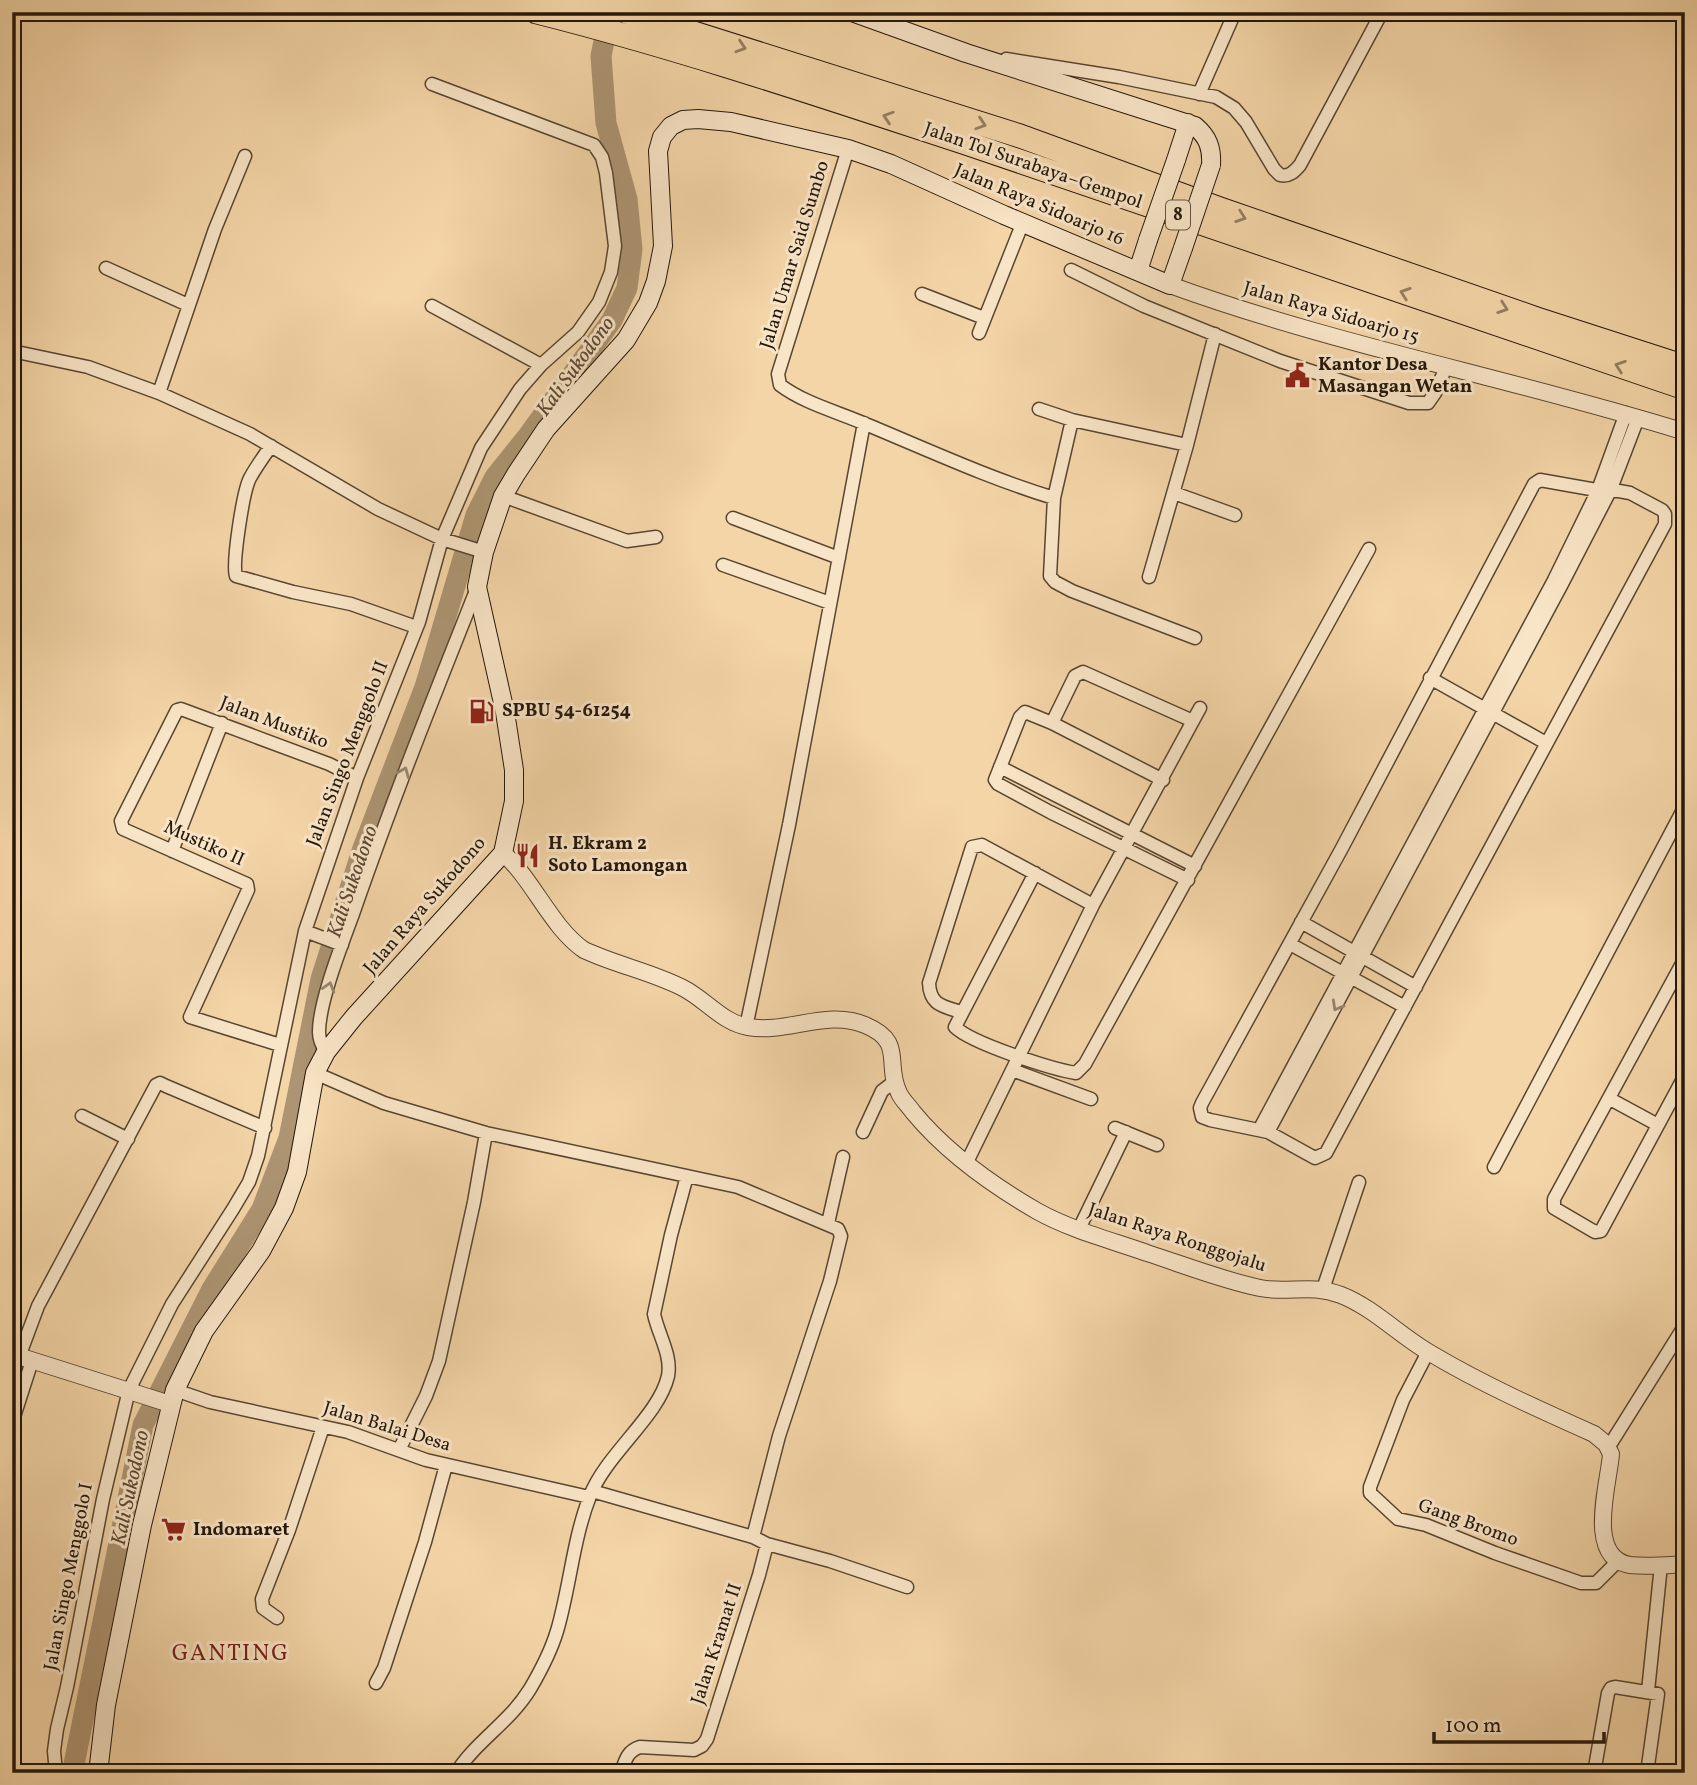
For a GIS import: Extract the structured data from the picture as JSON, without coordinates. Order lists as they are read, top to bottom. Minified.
{"streets":{"highway":["Jalan Tol Surabaya–Gempol","8"],"main road":["Jalan Raya Sidoarjo 16","Jalan Raya Sukodono"],"street":["Jalan Umar Said Sumbo","Jalan Raya Sidoarjo 15","Jalan Mustiko","Jalan Singo Menggolo II","Mustiko II","Jalan Raya Ronggojalu","Jalan Balai Desa","Gang Bromo","Jalan Singo Menggolo I","Jalan Kramat II"]},"crossings":[["Jalan Raya Sidoarjo 16","Jalan Raya Sidoarjo 15"],["Jalan Raya Sidoarjo 16","Jalan Raya Sukodono"],["Jalan Umar Said Sumbo","Jalan Raya Sukodono"],["Jalan Mustiko","Jalan Singo Menggolo II"],["Jalan Mustiko","Mustiko II"],["Jalan Singo Menggolo II","Mustiko II"],["Jalan Singo Menggolo II","Jalan Singo Menggolo I"],["Jalan Raya Sukodono","Jalan Raya Ronggojalu"],["Jalan Raya Sukodono","Jalan Balai Desa"],["Jalan Raya Ronggojalu","Gang Bromo"],["Jalan Balai Desa","Jalan Kramat II"]],"districts":["GANTING"],"water":["Kali Sukodono"],"places":{"public building":["Kantor Desa Masangan Wetan"],"fuel station":["SPBU 54-61254"],"restaurant":["H. Ekram 2 Soto Lamongan"],"supermarket":["Indomaret"]},"scale_bar":"100 m"}
